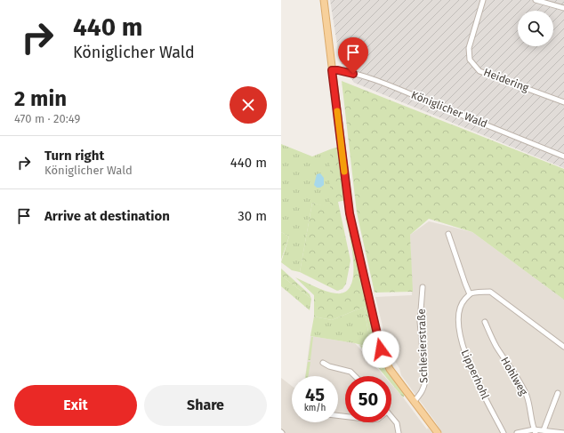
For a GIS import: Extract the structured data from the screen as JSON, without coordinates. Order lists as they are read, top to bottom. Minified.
{"streets":{"street":["Heidering","Königlicher Wald","Schlesierstraße","Lipperhohl","Hohlweg"]},"page":{"turn":["440 m","Königlicher Wald"],"heading":["2 min","470 m · 20:49"],"list":[{"name":"Turn right","note":"Königlicher Wald","value":"440 m"},{"name":"Arrive at destination","value":"30 m"}],"speed":"45 km/h","limit":"50","buttons":["Exit","Share"]}}
